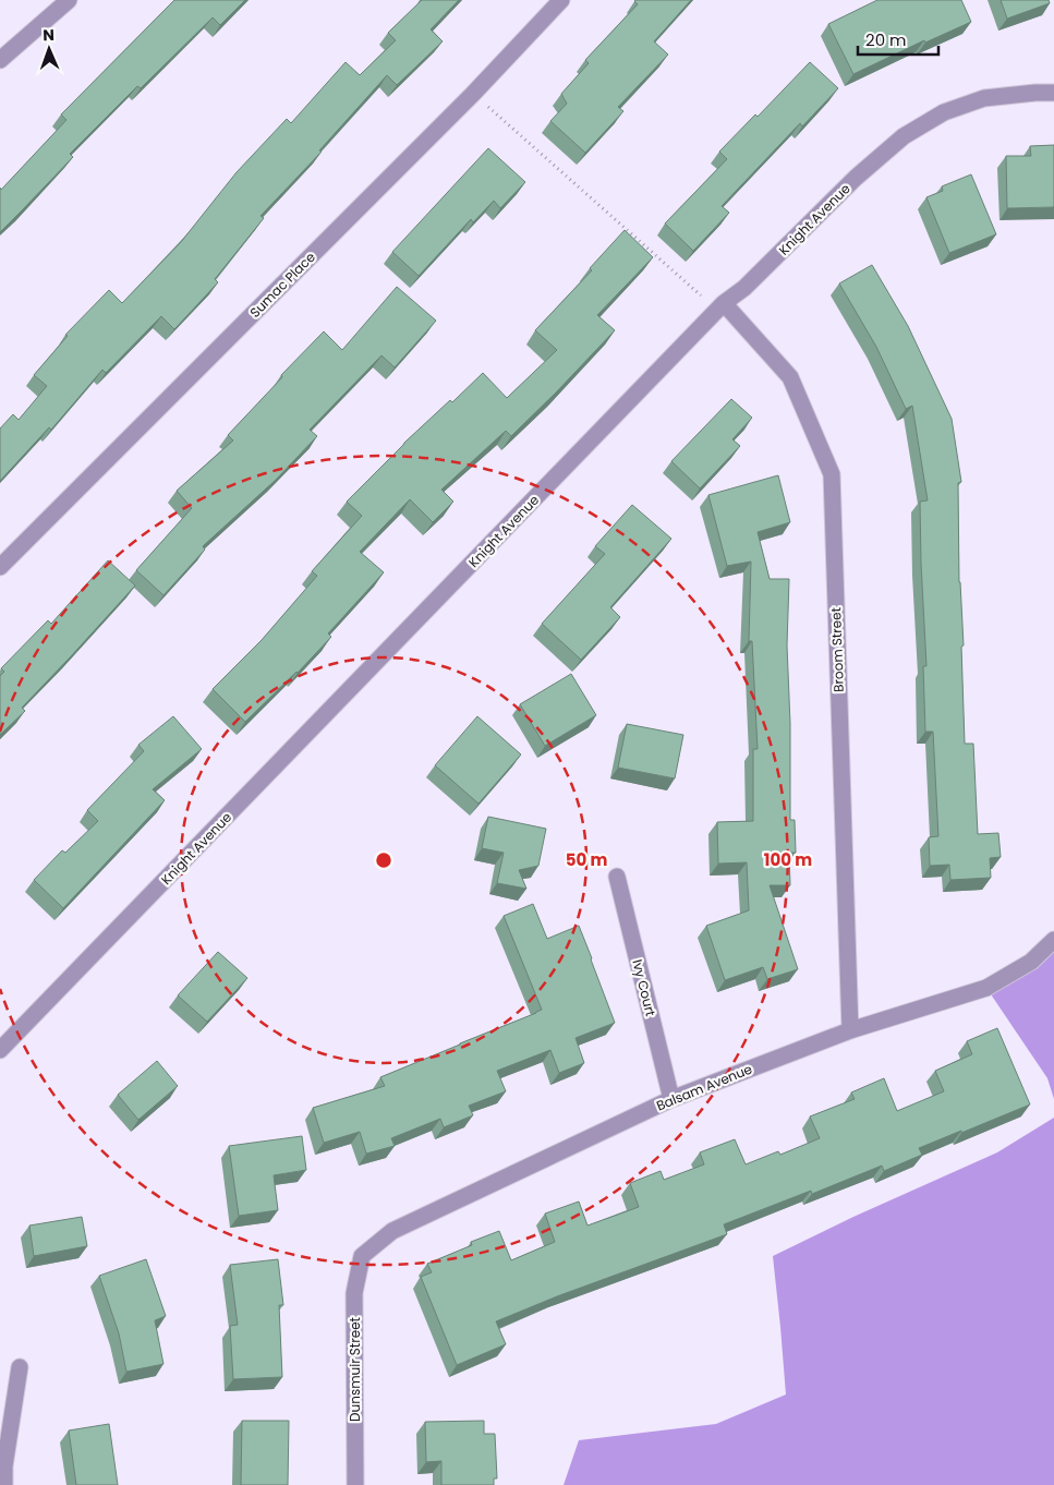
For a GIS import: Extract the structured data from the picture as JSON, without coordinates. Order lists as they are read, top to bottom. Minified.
{"streets":{"street":["Knight Avenue","Sumac Place","Broom Street","Ivy Court","Balsam Avenue","Dunsmuir Street"]},"crossings":[["Knight Avenue","Broom Street"],["Broom Street","Balsam Avenue"],["Ivy Court","Balsam Avenue"],["Balsam Avenue","Dunsmuir Street"]],"scale_bar":"20 m","north":"top","rings":["50 m","100 m"]}
